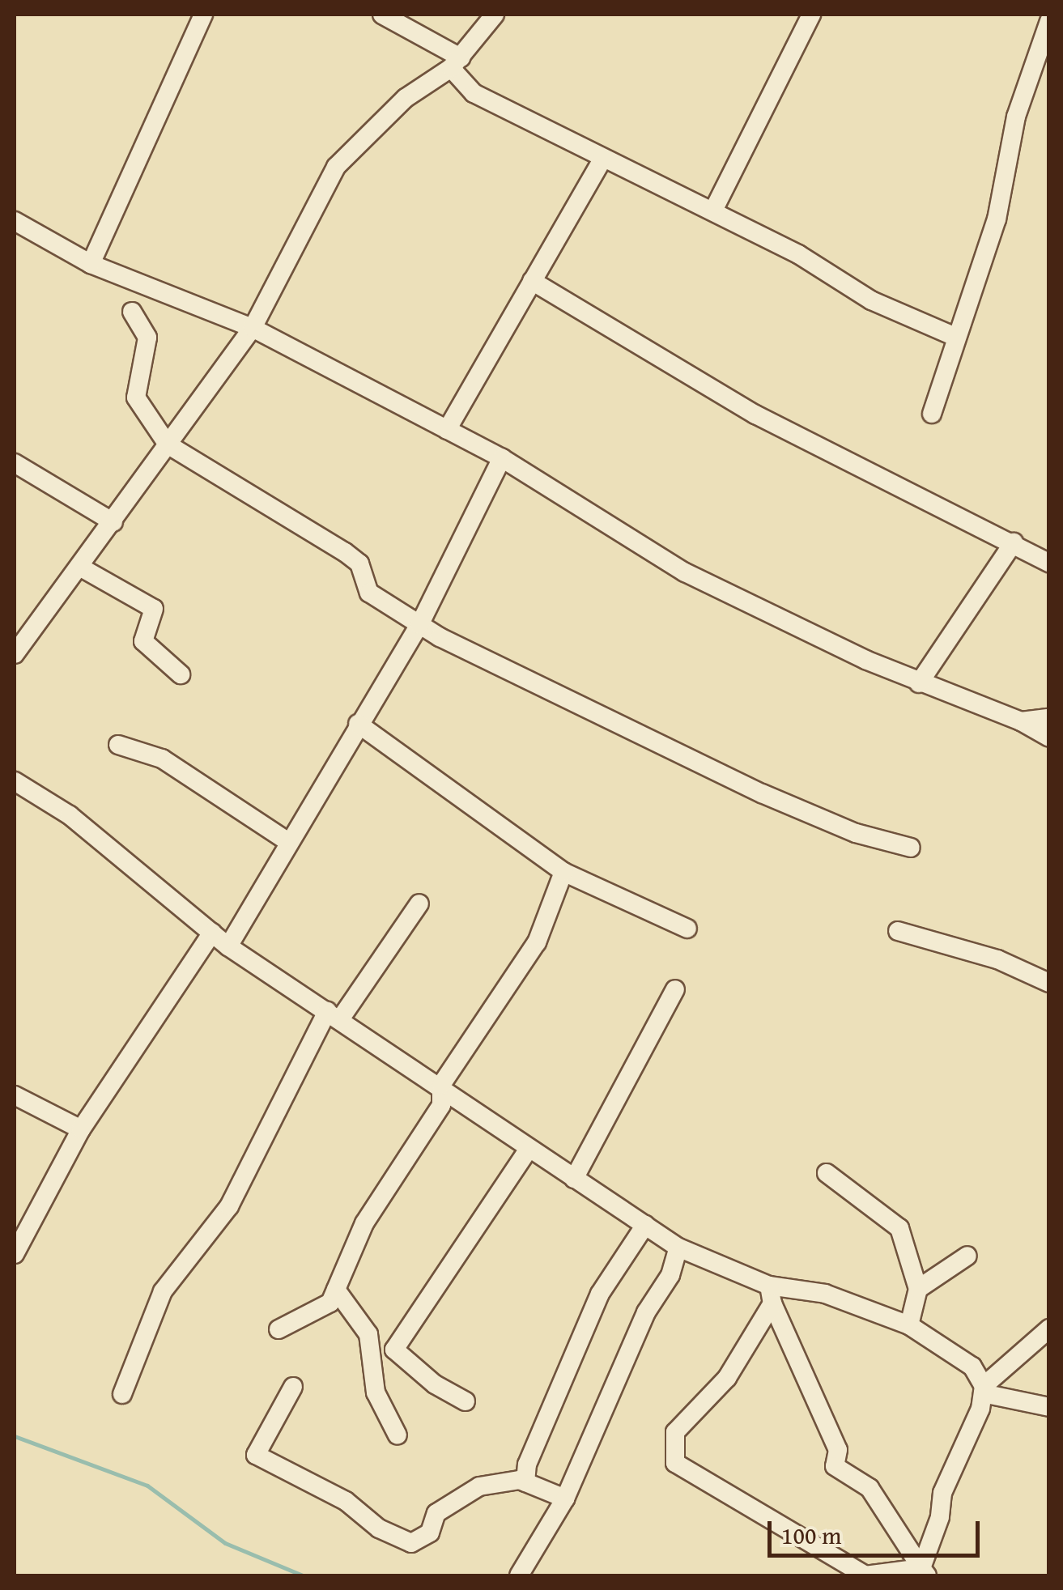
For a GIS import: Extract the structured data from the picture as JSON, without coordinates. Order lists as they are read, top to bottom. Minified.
{"scale_bar":"100 m"}
